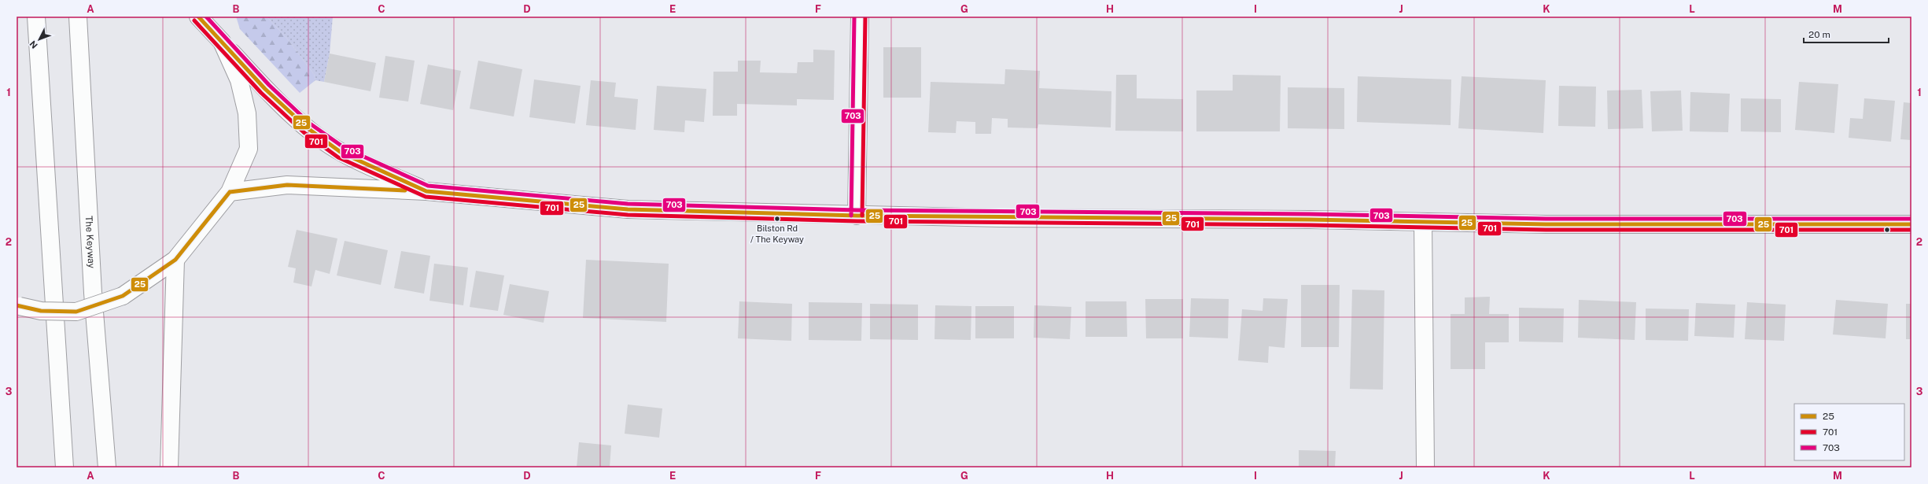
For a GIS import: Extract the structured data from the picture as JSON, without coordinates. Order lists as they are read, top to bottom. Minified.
{"streets":{"main road":["The Keyway"]},"places":["Bilston Rd / The Keyway"],"lines":["transit line 25","transit line 701","transit line 703"],"legend":["25","701","703"],"scale_bar":"20 m","north":"bottom left","grid":{"columns":["A","B","C","D","E","F","G","H","I","J","K","L","M"],"rows":["1","2","3"]}}
